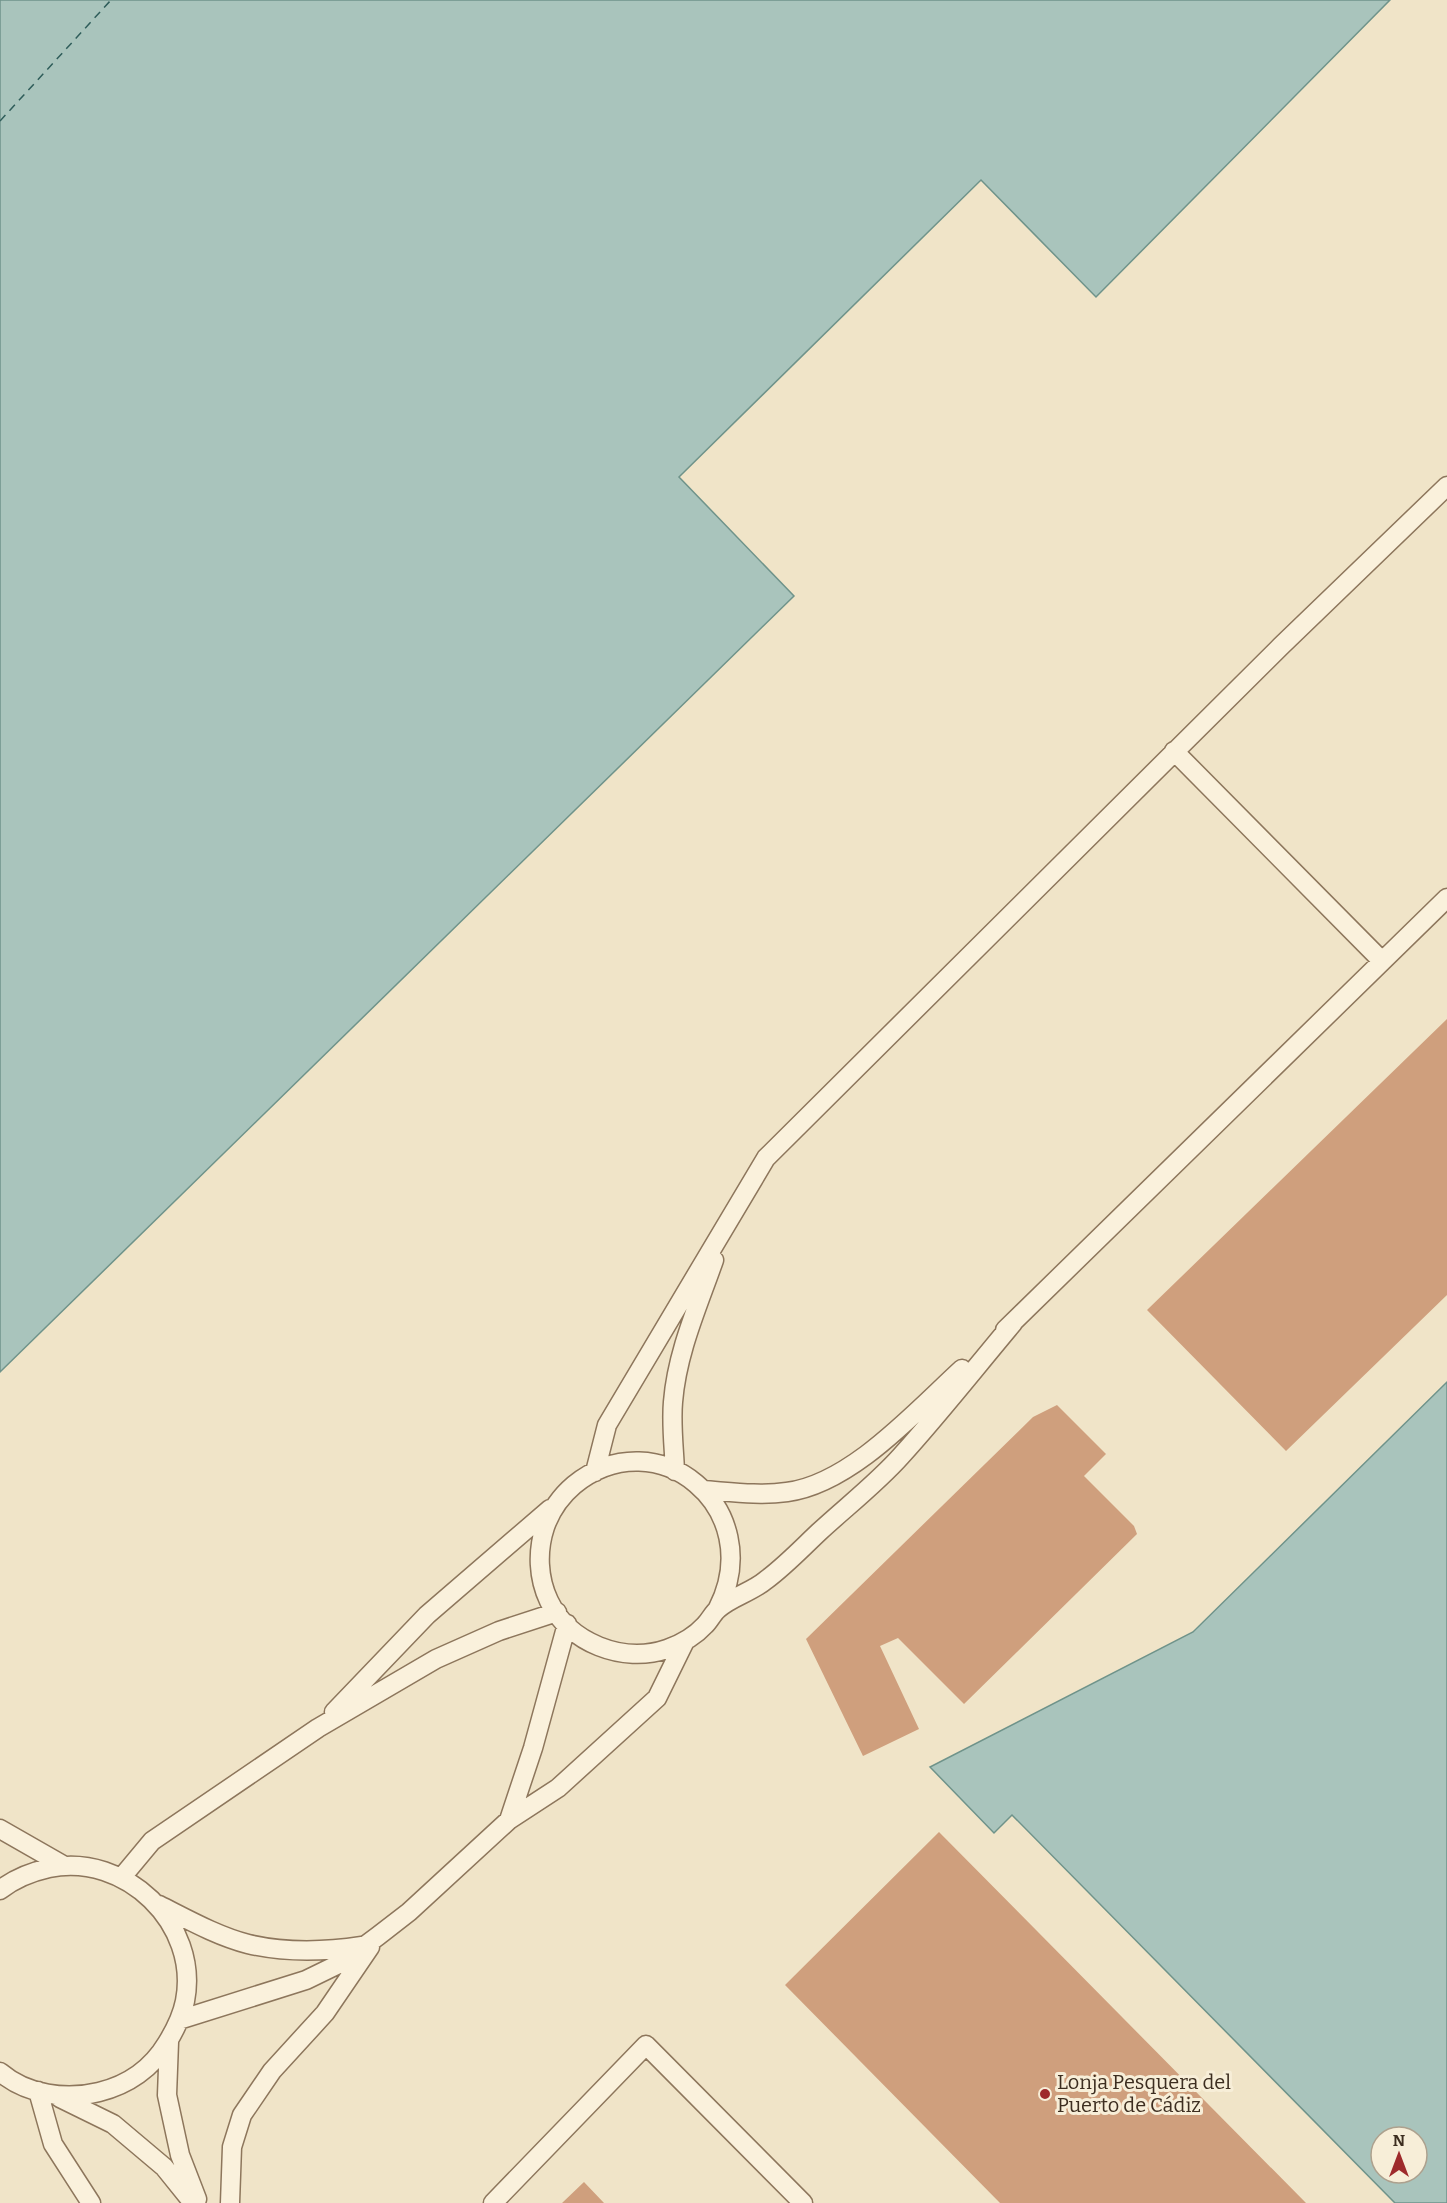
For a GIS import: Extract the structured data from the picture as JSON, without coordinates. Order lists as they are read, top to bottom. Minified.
{"places":["Lonja Pesquera del Puerto de Cádiz"],"north":"top"}
